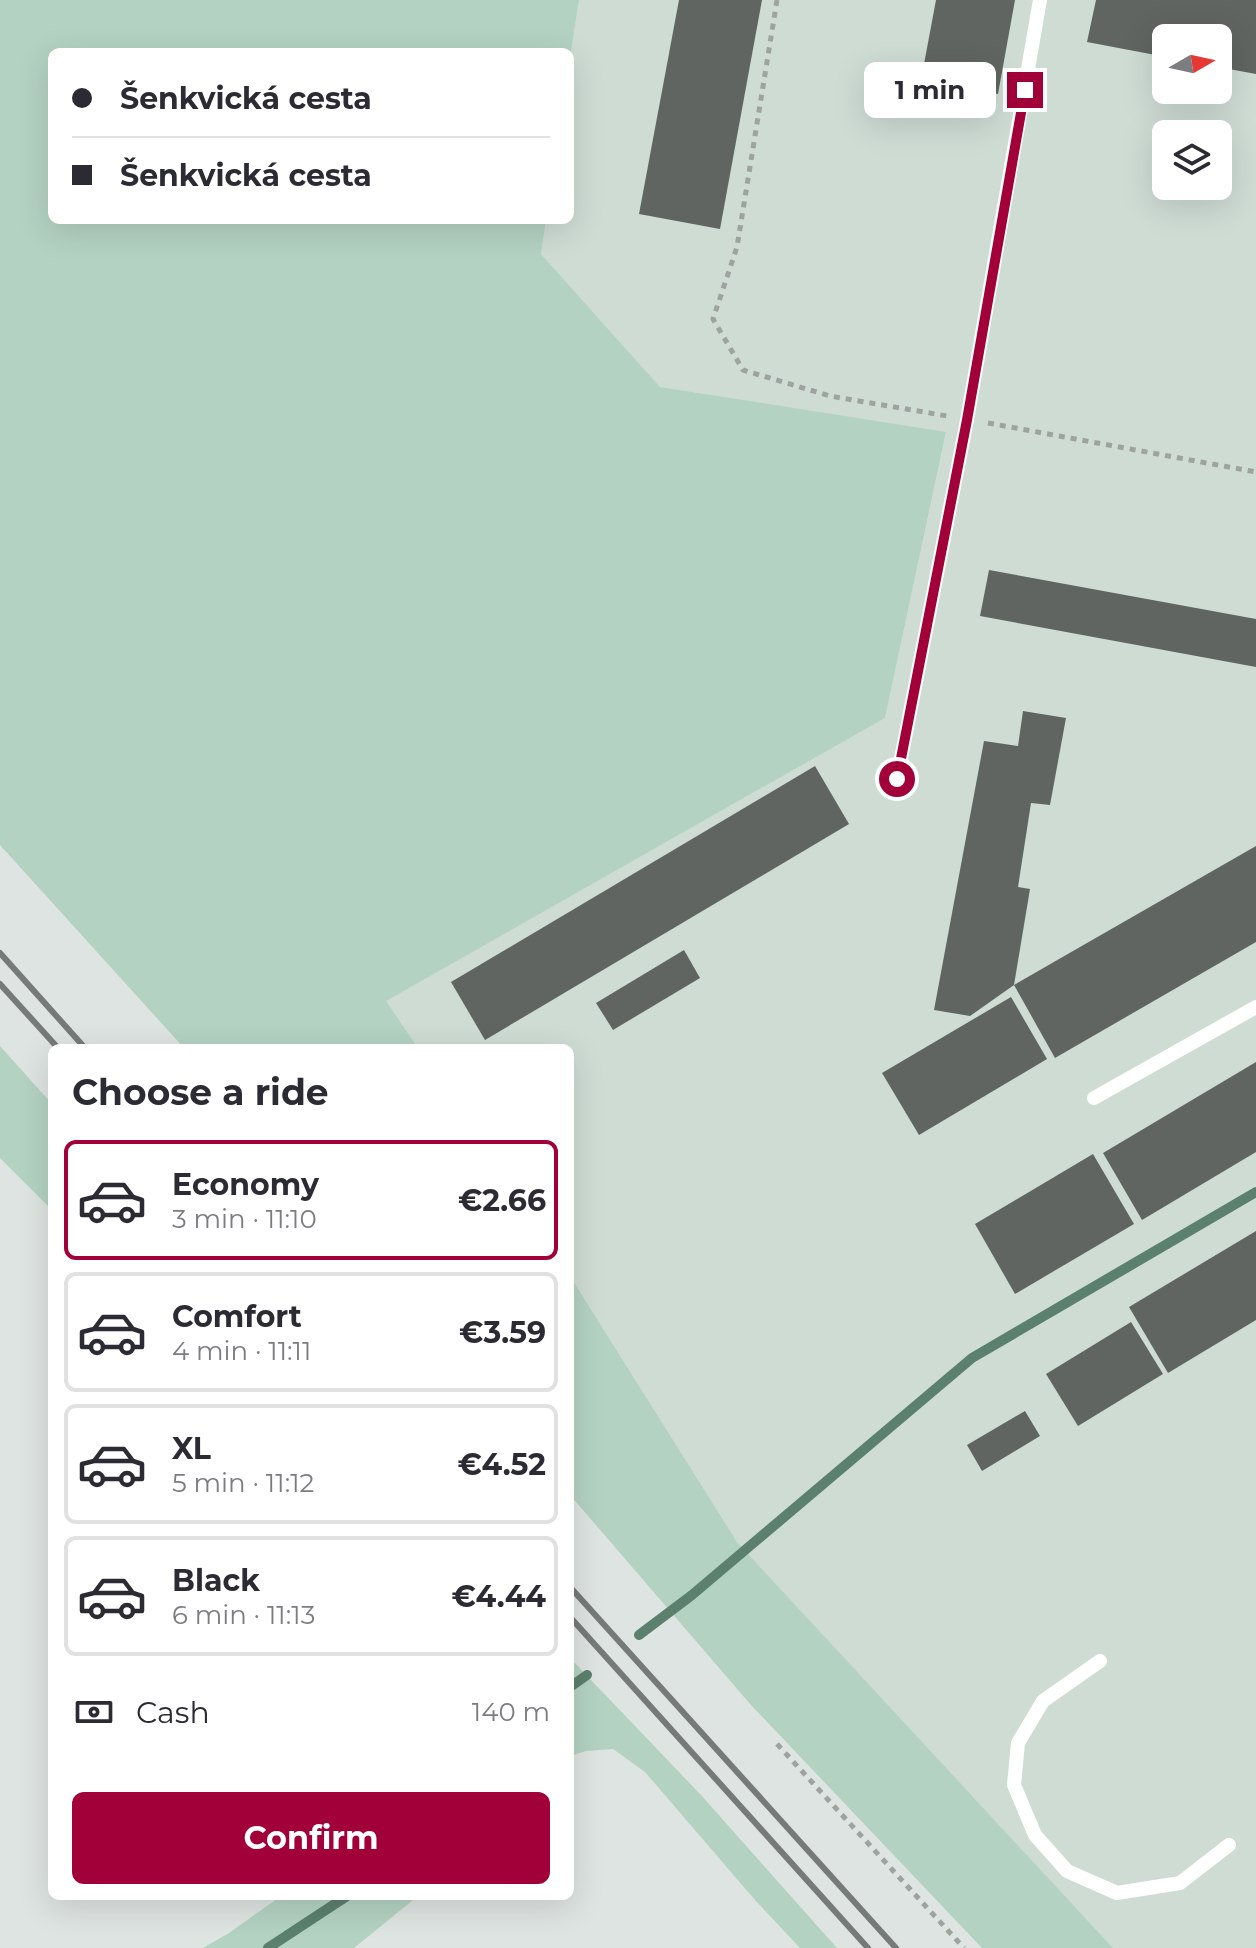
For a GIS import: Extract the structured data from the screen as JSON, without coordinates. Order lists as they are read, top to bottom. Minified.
{"north":"right","page":{"banner":["Šenkvická cesta","Šenkvická cesta"],"bubble":"1 min","heading":"Choose a ride","list":[{"name":"Economy","note":"3 min · 11:10","value":"€2.66"},{"name":"Comfort","note":"4 min · 11:11","value":"€3.59"},{"name":"XL","note":"5 min · 11:12","value":"€4.52"},{"name":"Black","note":"6 min · 11:13","value":"€4.44"}],"pay":["Cash","140 m"],"buttons":"Confirm"}}
